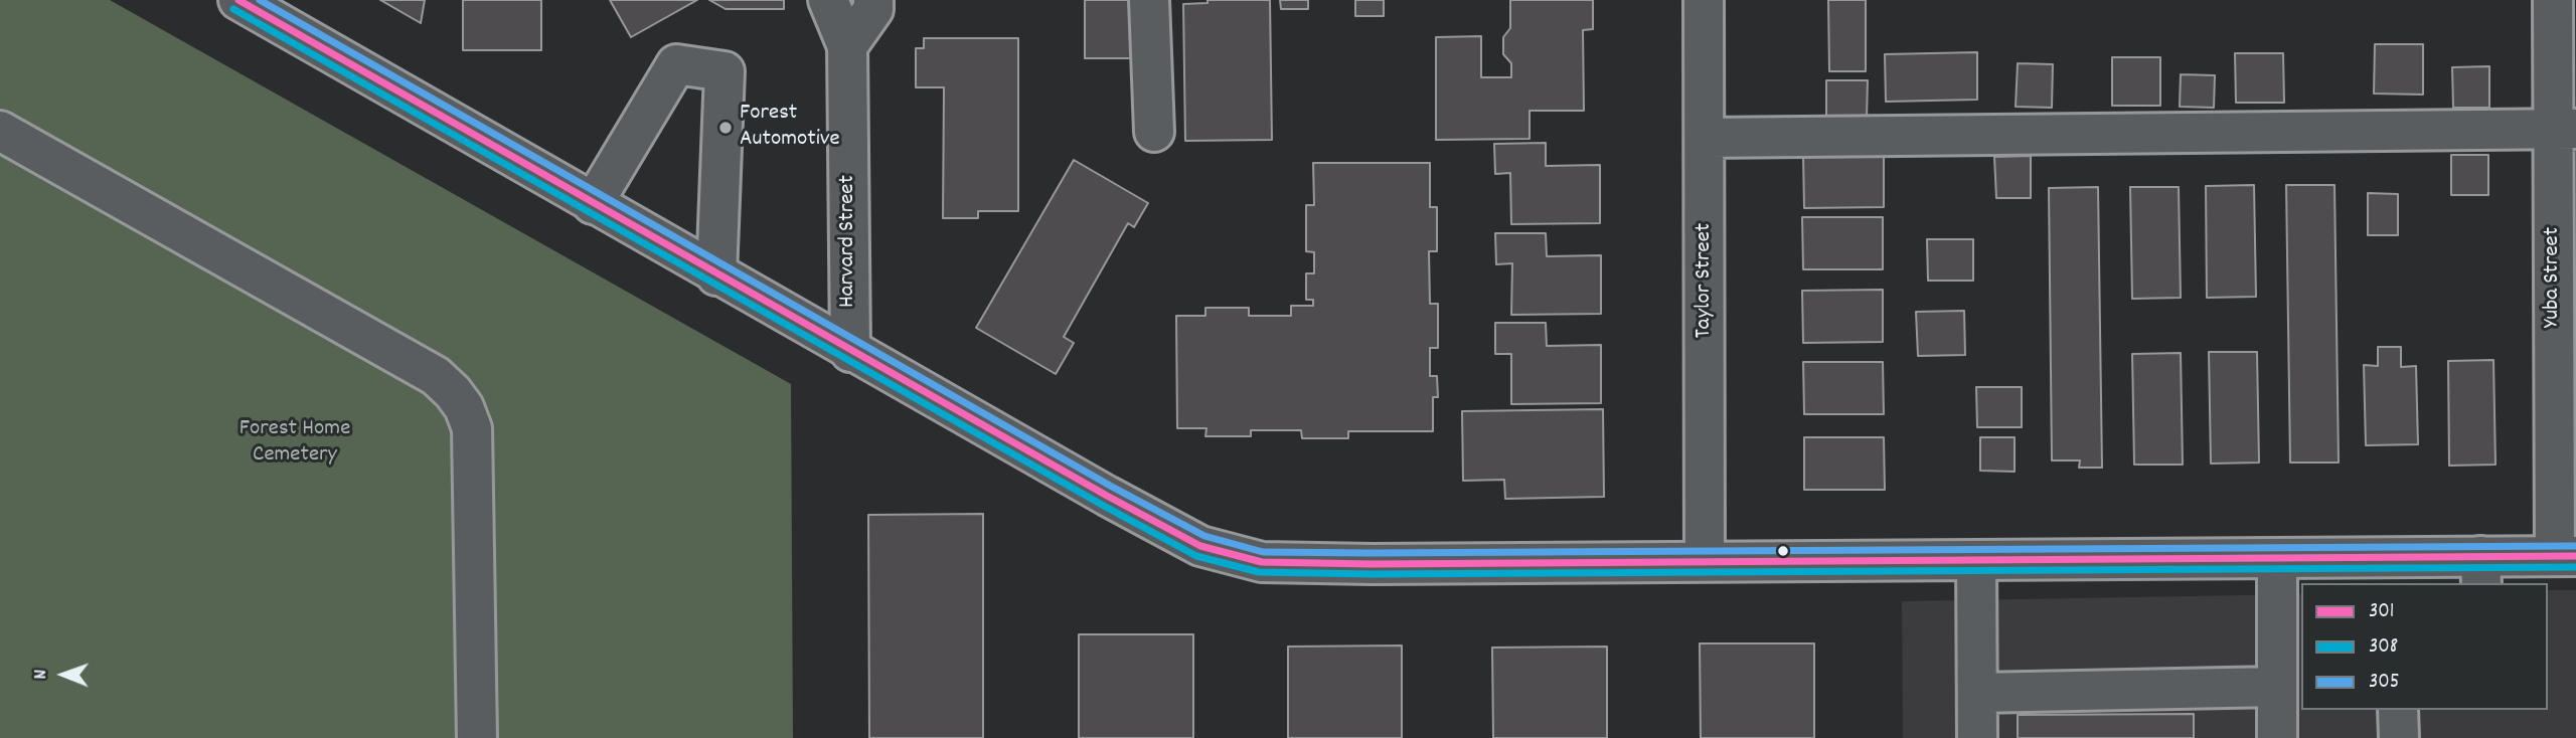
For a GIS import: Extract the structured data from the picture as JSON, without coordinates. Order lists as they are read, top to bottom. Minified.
{"streets":{"main road":["Harvard Street","Yuba Street","Taylor Street"]},"parks":["Forest Home Cemetery"],"places":["Forest Automotive"],"lines":["transit line 301","transit line 305","transit line 308"],"legend":["301","308","305"],"north":"left"}
